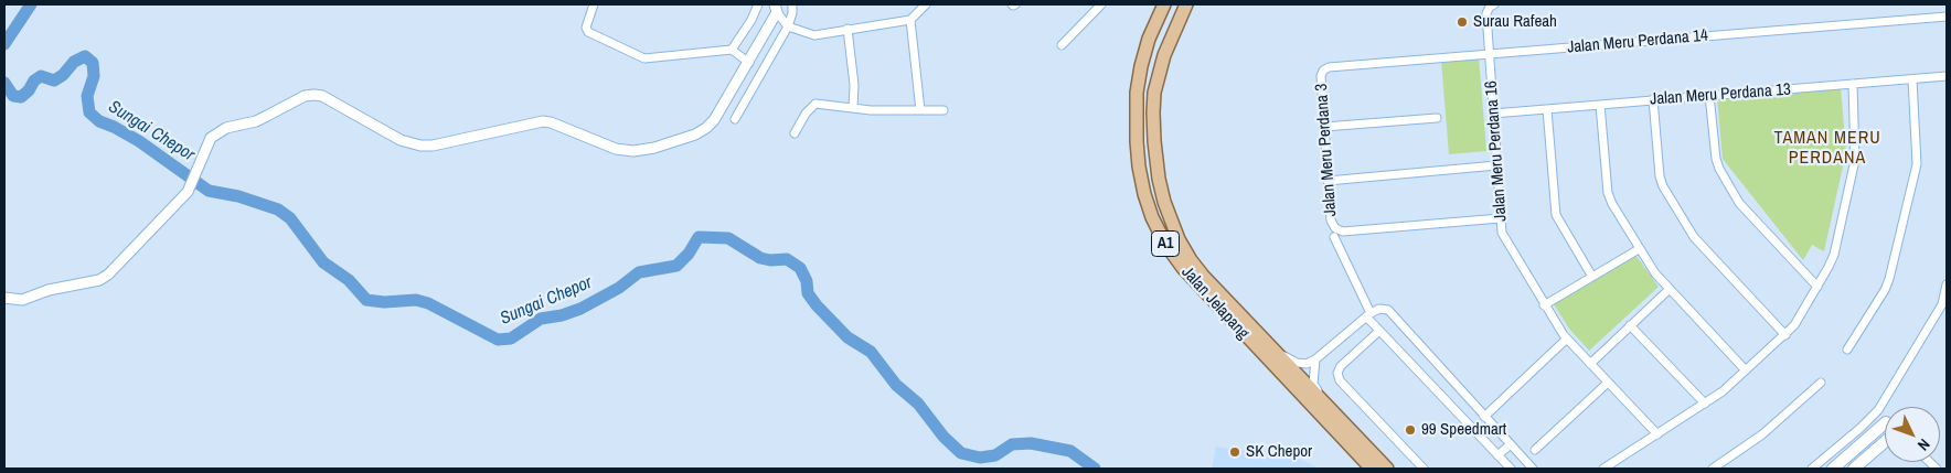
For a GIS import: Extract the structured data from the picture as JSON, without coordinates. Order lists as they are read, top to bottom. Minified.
{"streets":{"main road":["A1","Jalan Jelapang"],"street":["Jalan Meru Perdana 14","Jalan Meru Perdana 13","Jalan Meru Perdana 3","Jalan Meru Perdana 16"]},"crossings":[["Jalan Meru Perdana 14","Jalan Meru Perdana 3"],["Jalan Meru Perdana 14","Jalan Meru Perdana 16"],["Jalan Meru Perdana 13","Jalan Meru Perdana 16"],["Jalan Meru Perdana 3","Jalan Meru Perdana 16"]],"districts":["TAMAN MERU PERDANA"],"water":["Sungai Chepor"],"places":["Surau Rafeah","99 Speedmart","SK Chepor"],"north":"bottom right"}
